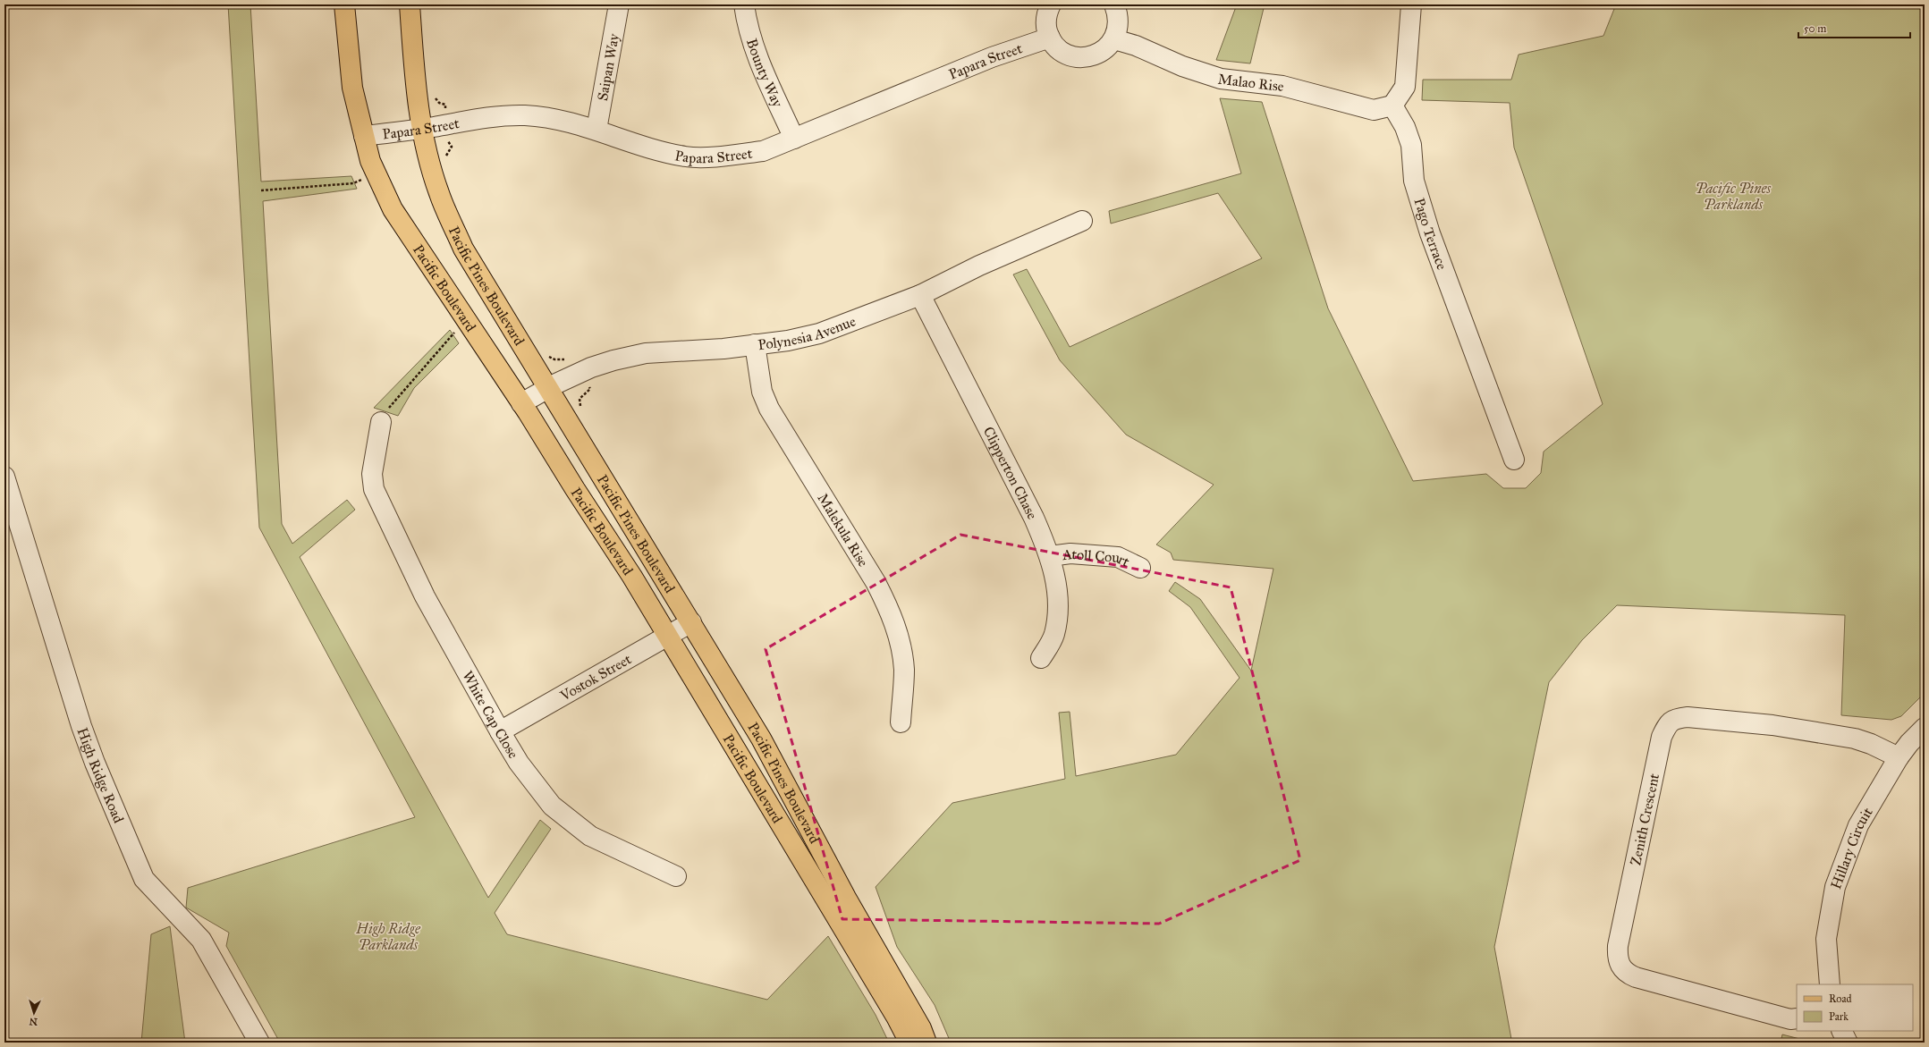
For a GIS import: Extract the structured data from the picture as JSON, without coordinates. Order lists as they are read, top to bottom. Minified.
{"streets":{"main road":["Pacific Pines Boulevard","Pacific Boulevard"],"street":["Papara Street","Saipan Way","Bounty Way","Malao Rise","Pago Terrace","Polynesia Avenue","Clipperton Chase","Malekula Rise","Atoll Court","Vostok Street","White Cap Close","High Ridge Road","Zenith Crescent","Hillary Circuit"]},"crossings":[["Papara Street","Saipan Way"],["Papara Street","Bounty Way"],["Papara Street","Pacific Pines Boulevard"],["Papara Street","Pacific Boulevard"],["Malao Rise","Pago Terrace"],["Pacific Pines Boulevard","Polynesia Avenue"],["Pacific Pines Boulevard","Vostok Street"],["Pacific Boulevard","Polynesia Avenue"],["Pacific Boulevard","Vostok Street"],["Polynesia Avenue","Clipperton Chase"],["Polynesia Avenue","Malekula Rise"],["Clipperton Chase","Atoll Court"],["Vostok Street","White Cap Close"],["Zenith Crescent","Hillary Circuit"]],"parks":["Pacific Pines Parklands","High Ridge Parklands"],"legend":["Road","Park"],"scale_bar":"50 m","north":"bottom"}
